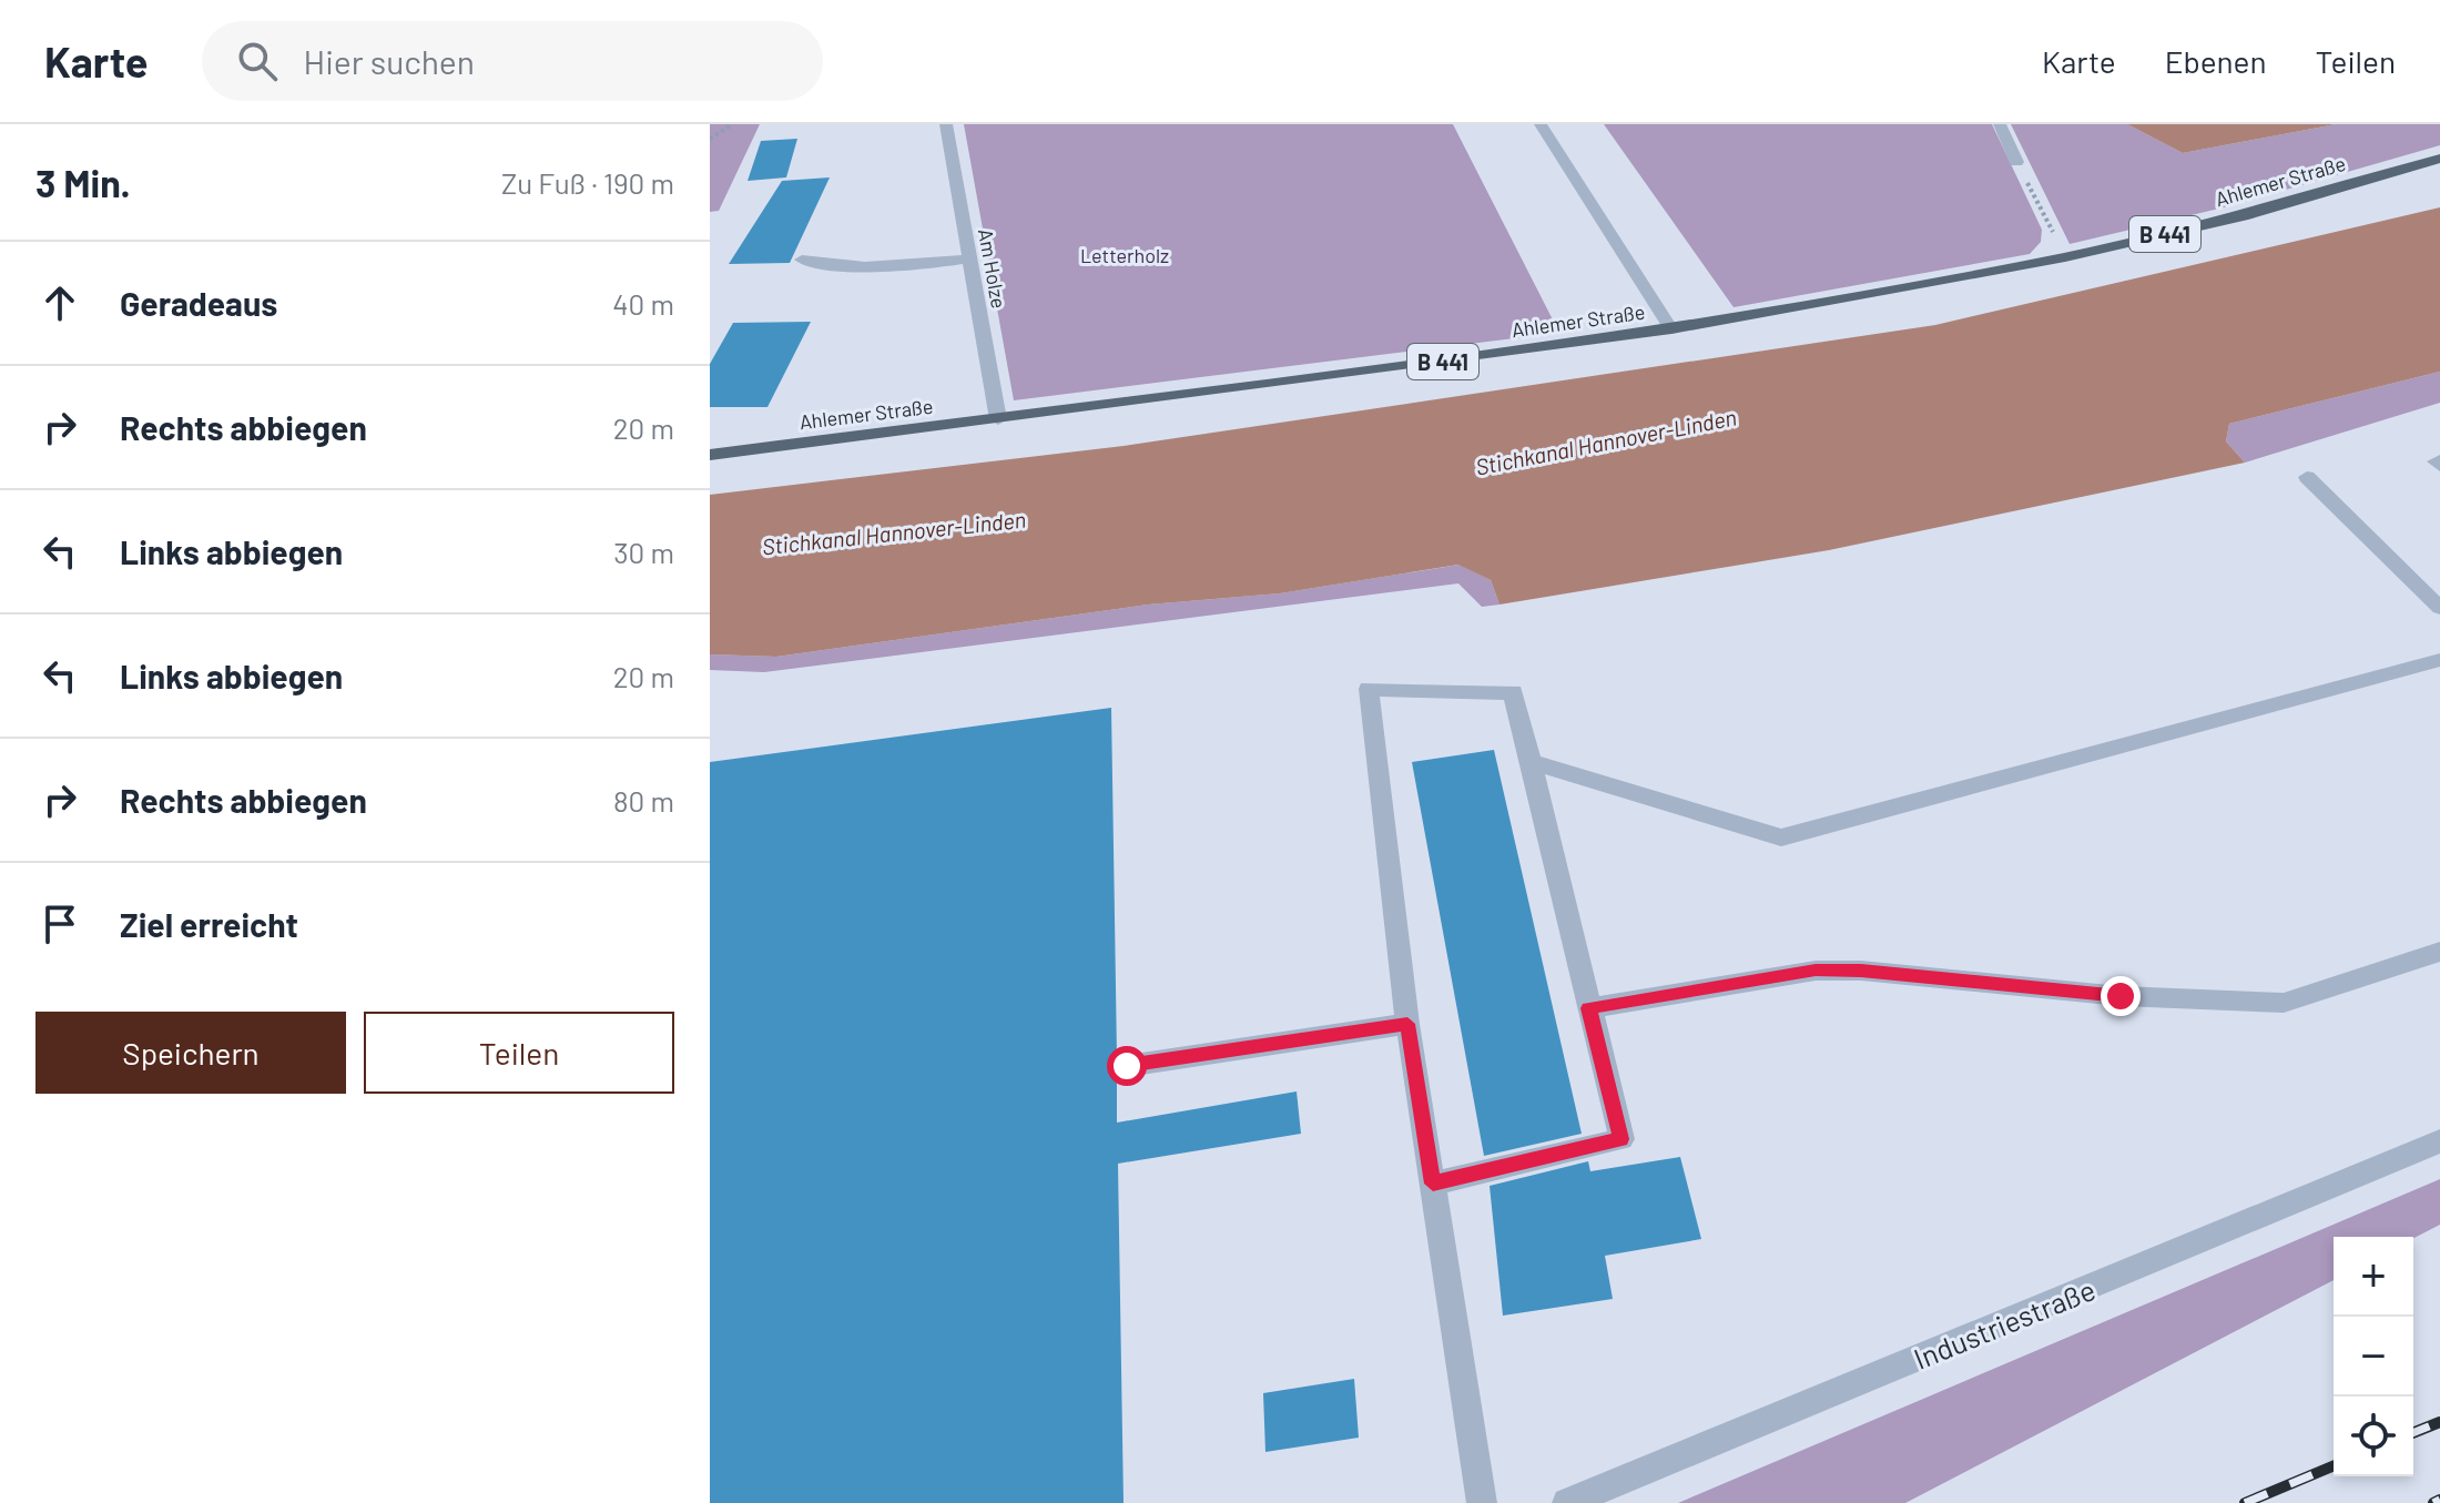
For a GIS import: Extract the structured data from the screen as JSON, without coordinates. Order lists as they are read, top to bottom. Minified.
{"streets":{"main road":["Ahlemer Straße","B 441"],"street":["Am Holze","Industriestraße"]},"crossings":[["Ahlemer Straße","Am Holze"]],"water":["Stichkanal Hannover-Linden"],"parks":["Letterholz"],"page":{"header":"Karte","search":"Hier suchen","nav":["Karte","Ebenen","Teilen"],"heading":["3 Min.","Zu Fuß · 190 m"],"list":[["Geradeaus","40 m"],["Rechts abbiegen","20 m"],["Links abbiegen","30 m"],["Links abbiegen","20 m"],["Rechts abbiegen","80 m"],"Ziel erreicht"],"buttons":["Speichern","Teilen"],"map_buttons":["+","−"]}}
